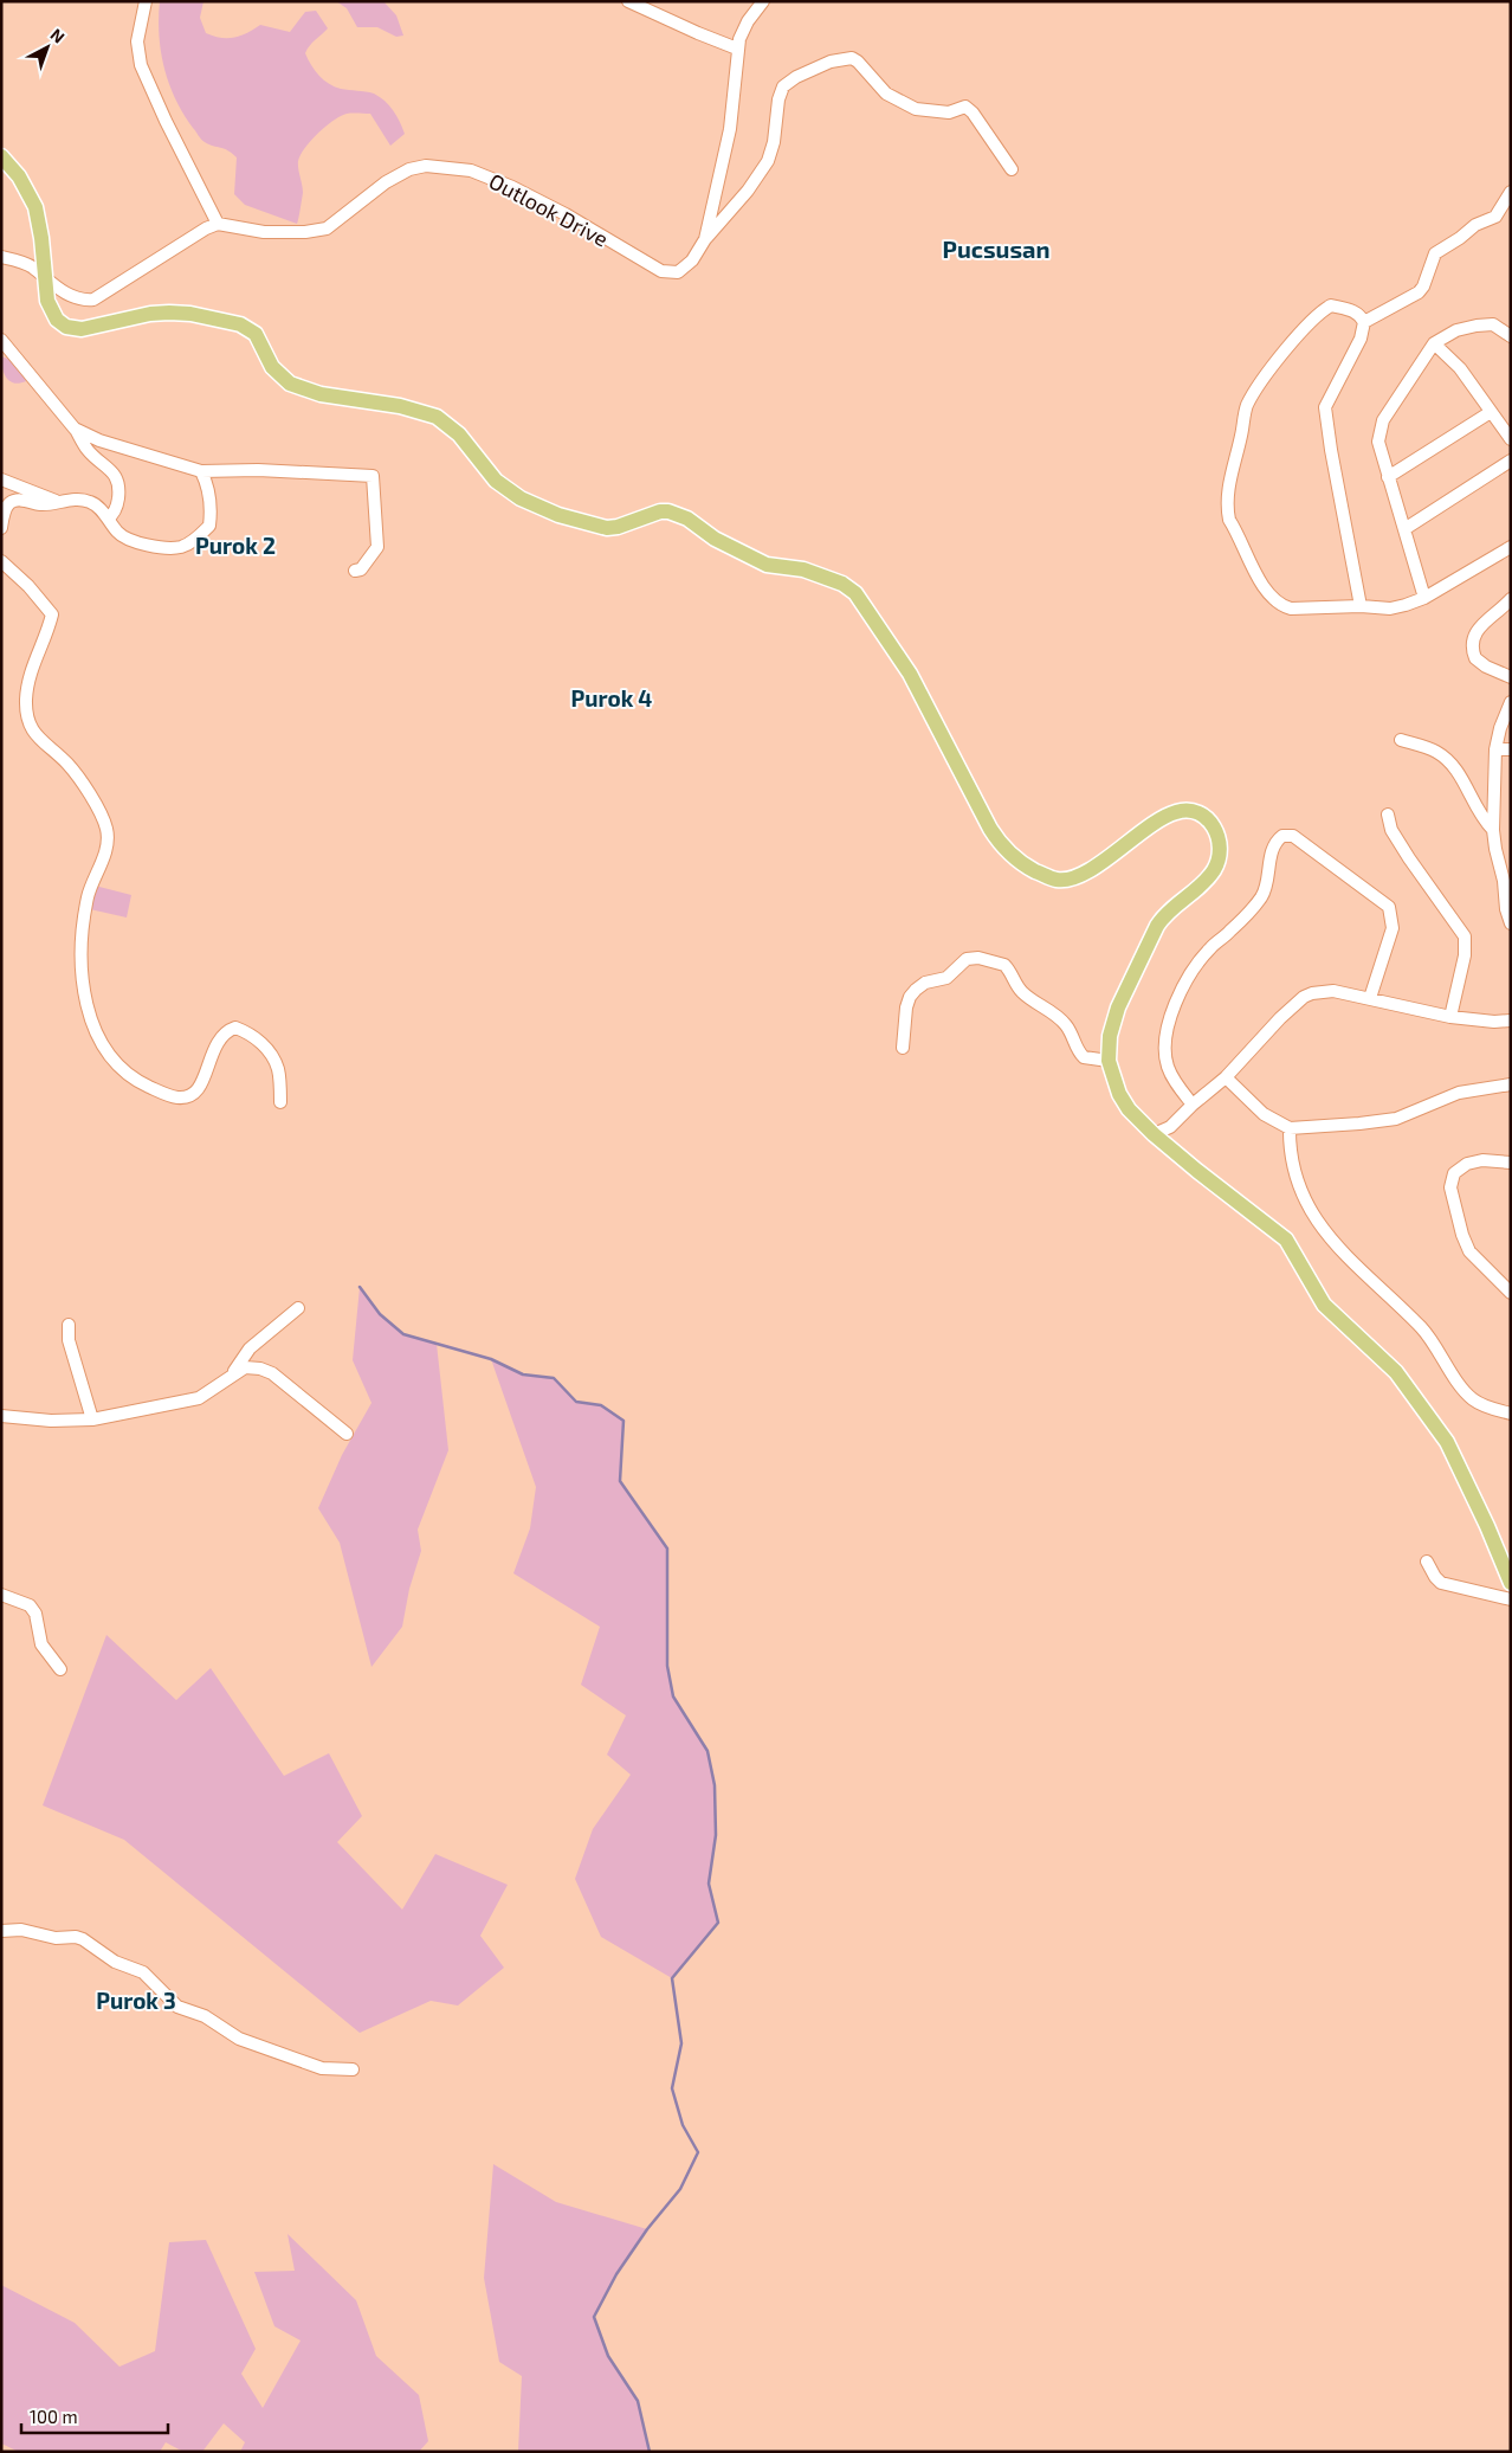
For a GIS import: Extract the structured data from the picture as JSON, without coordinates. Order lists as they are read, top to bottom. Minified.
{"streets":{"street":["Outlook Drive"]},"districts":["Pucsusan","Purok 2","Purok 4","Purok 3"],"scale_bar":"100 m","north":"top right"}
